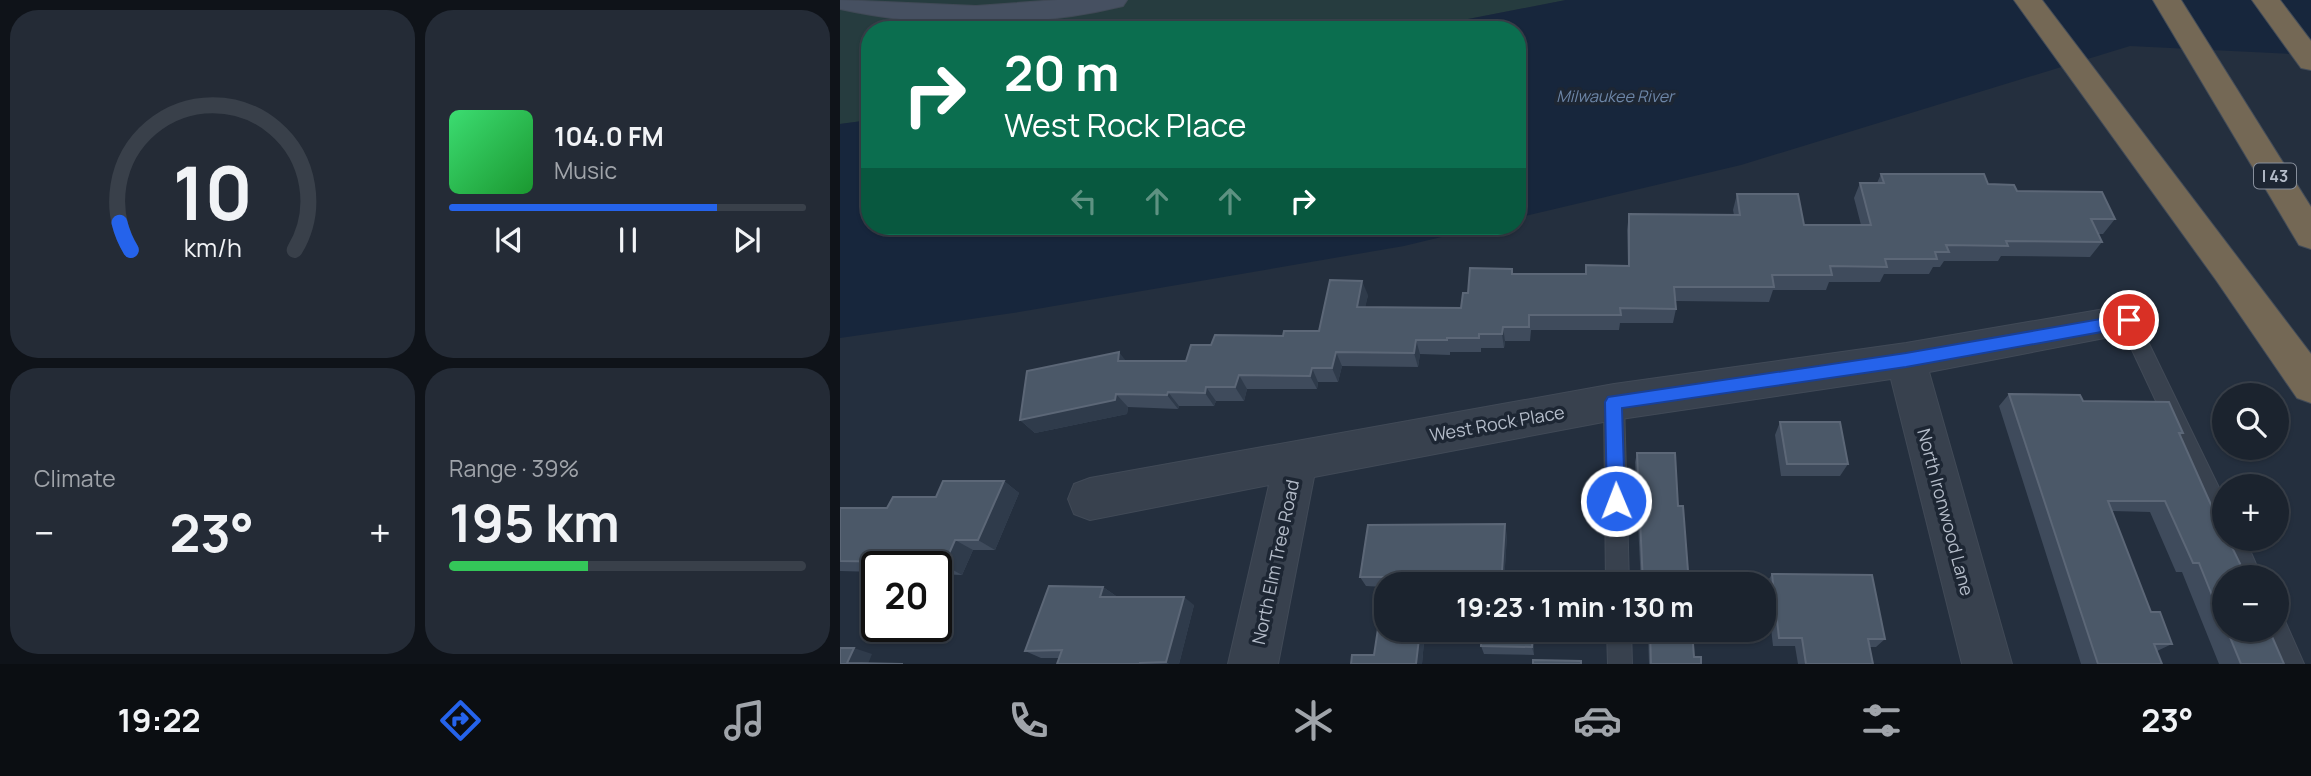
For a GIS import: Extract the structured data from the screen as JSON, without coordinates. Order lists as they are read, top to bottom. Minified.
{"streets":{"highway":["I 43"],"street":["West Rock Place","North Ironwood Lane","North Elm Tree Road"]},"crossings":[["West Rock Place","North Ironwood Lane"],["West Rock Place","North Elm Tree Road"]],"water":["Milwaukee River"],"page":{"turn":["20 m","West Rock Place"],"song":["104.0 FM","Music"],"tile":["Climate",["Range · 39%","195 km"]],"map_buttons":["+","−"],"heat":["−","23°","+"],"limit":"20","trip":"19:23 · 1 min · 130 m","tabs":["19:22","23°"],"gauge":["10","km/h"]}}
